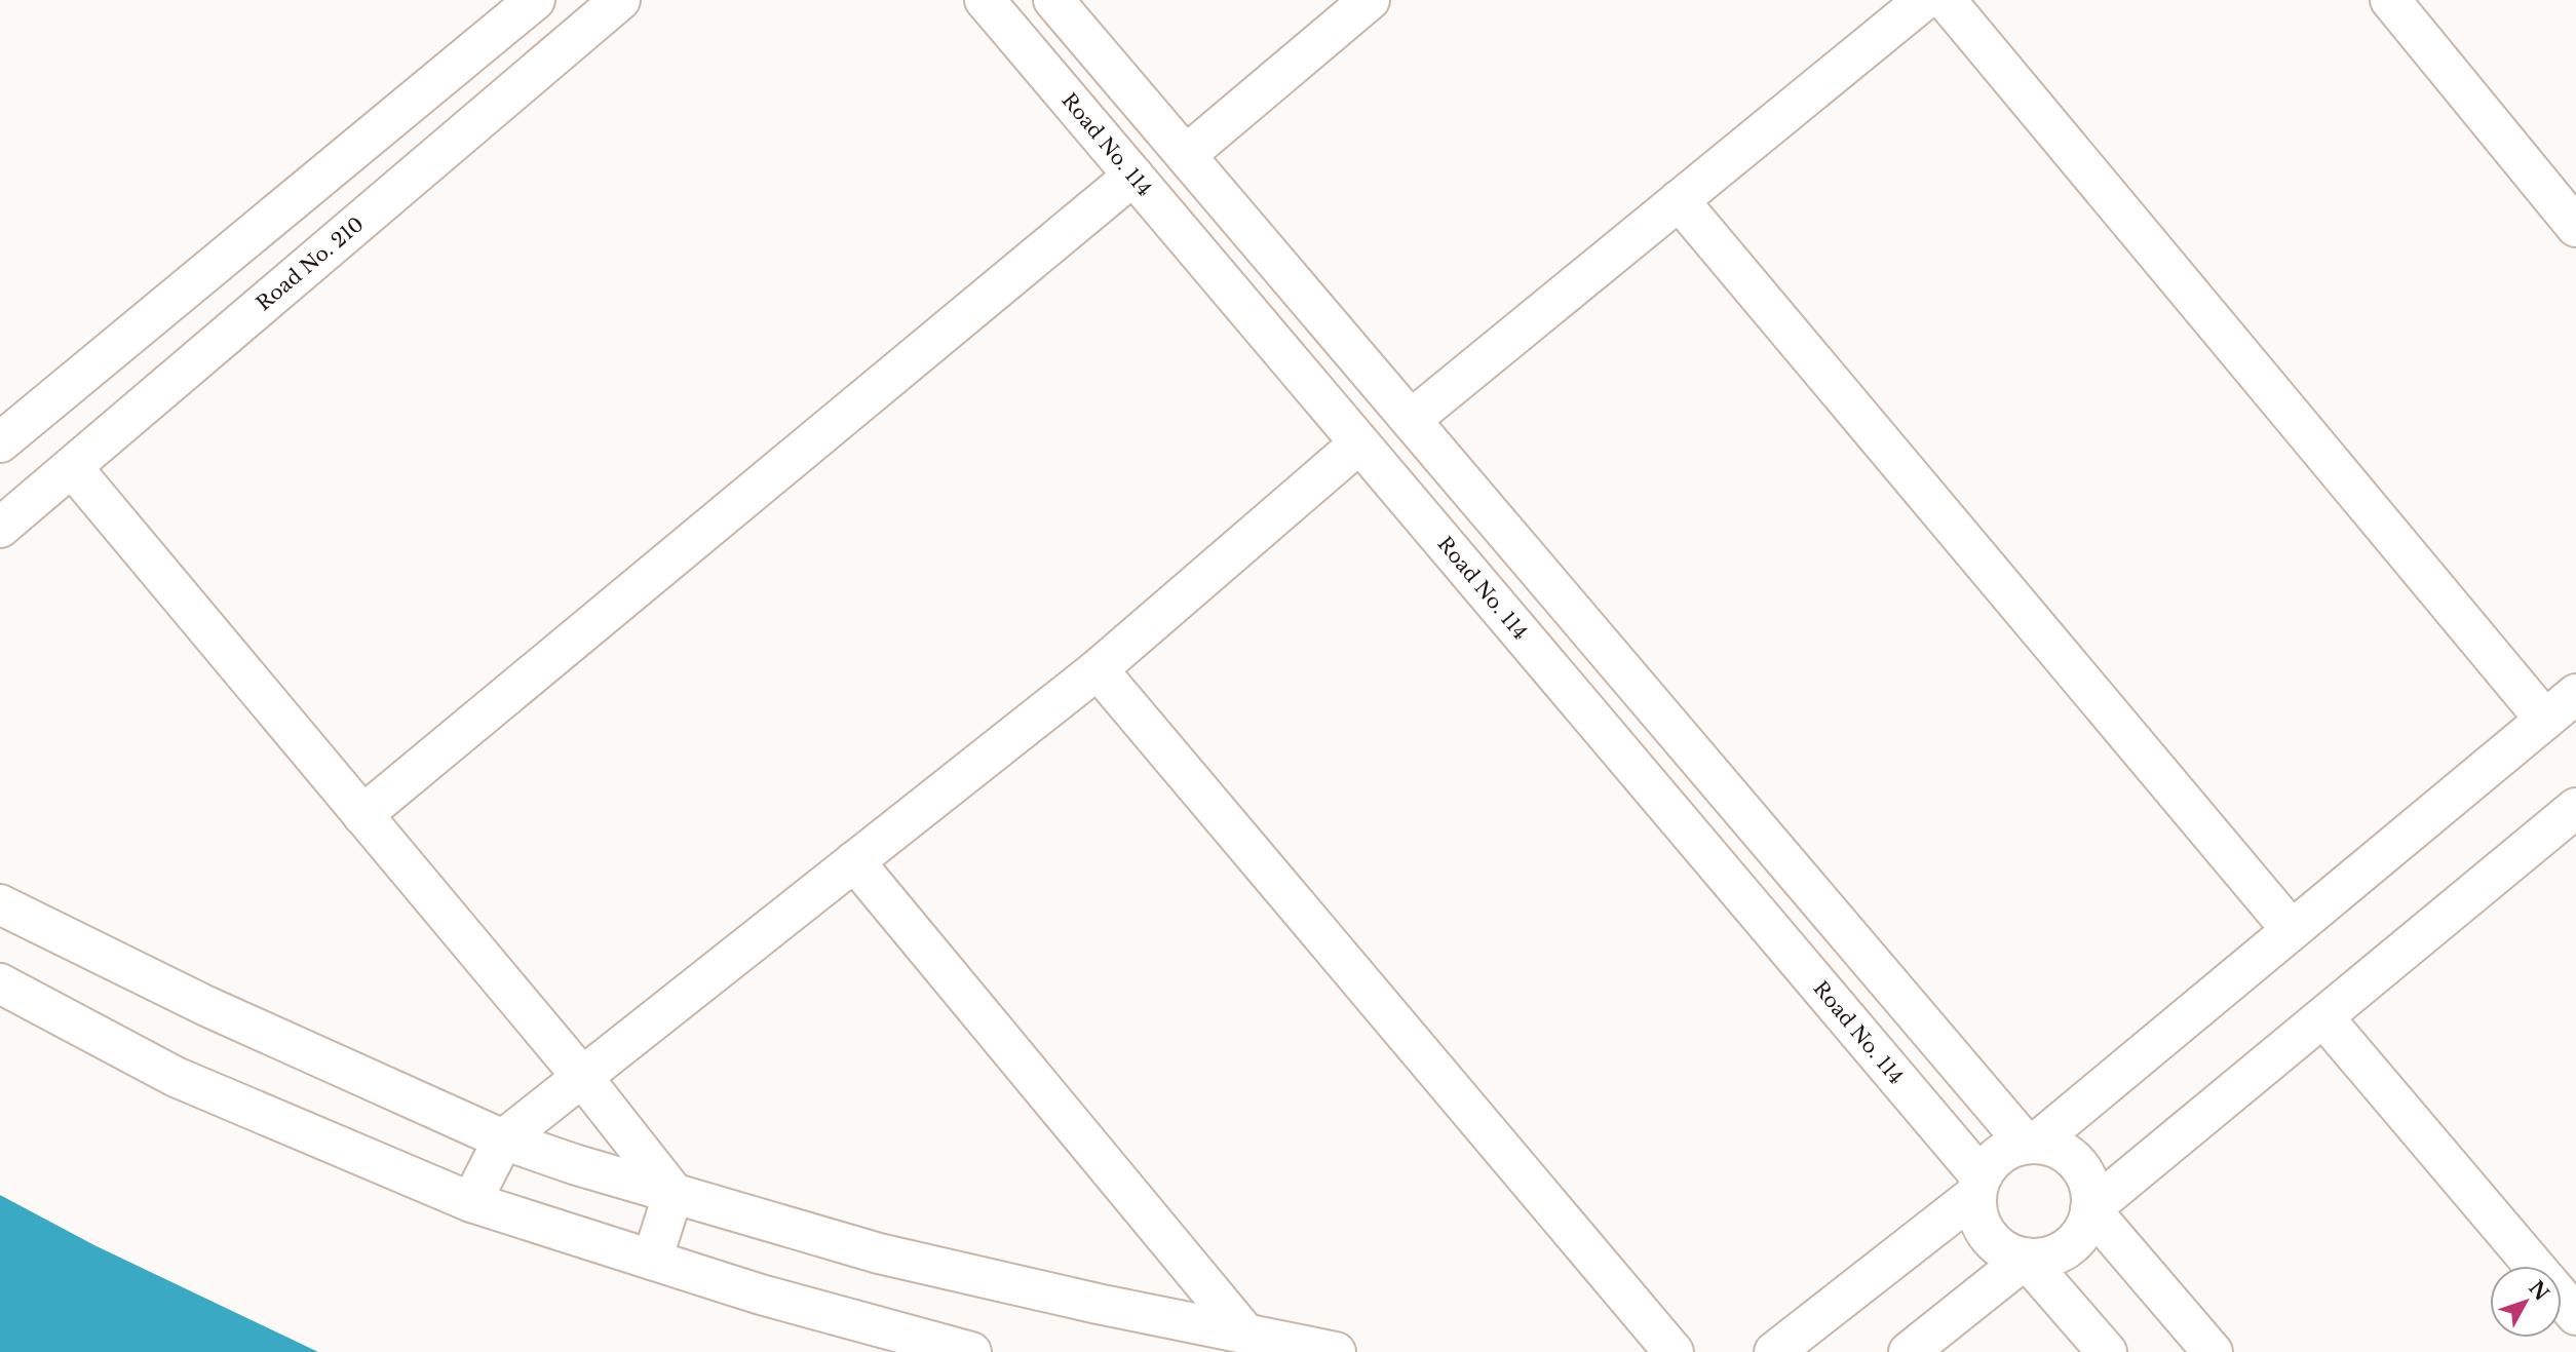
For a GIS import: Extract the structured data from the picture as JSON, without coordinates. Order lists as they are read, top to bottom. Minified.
{"streets":{"street":["Road No. 114","Road No. 210"]},"north":"top right"}
